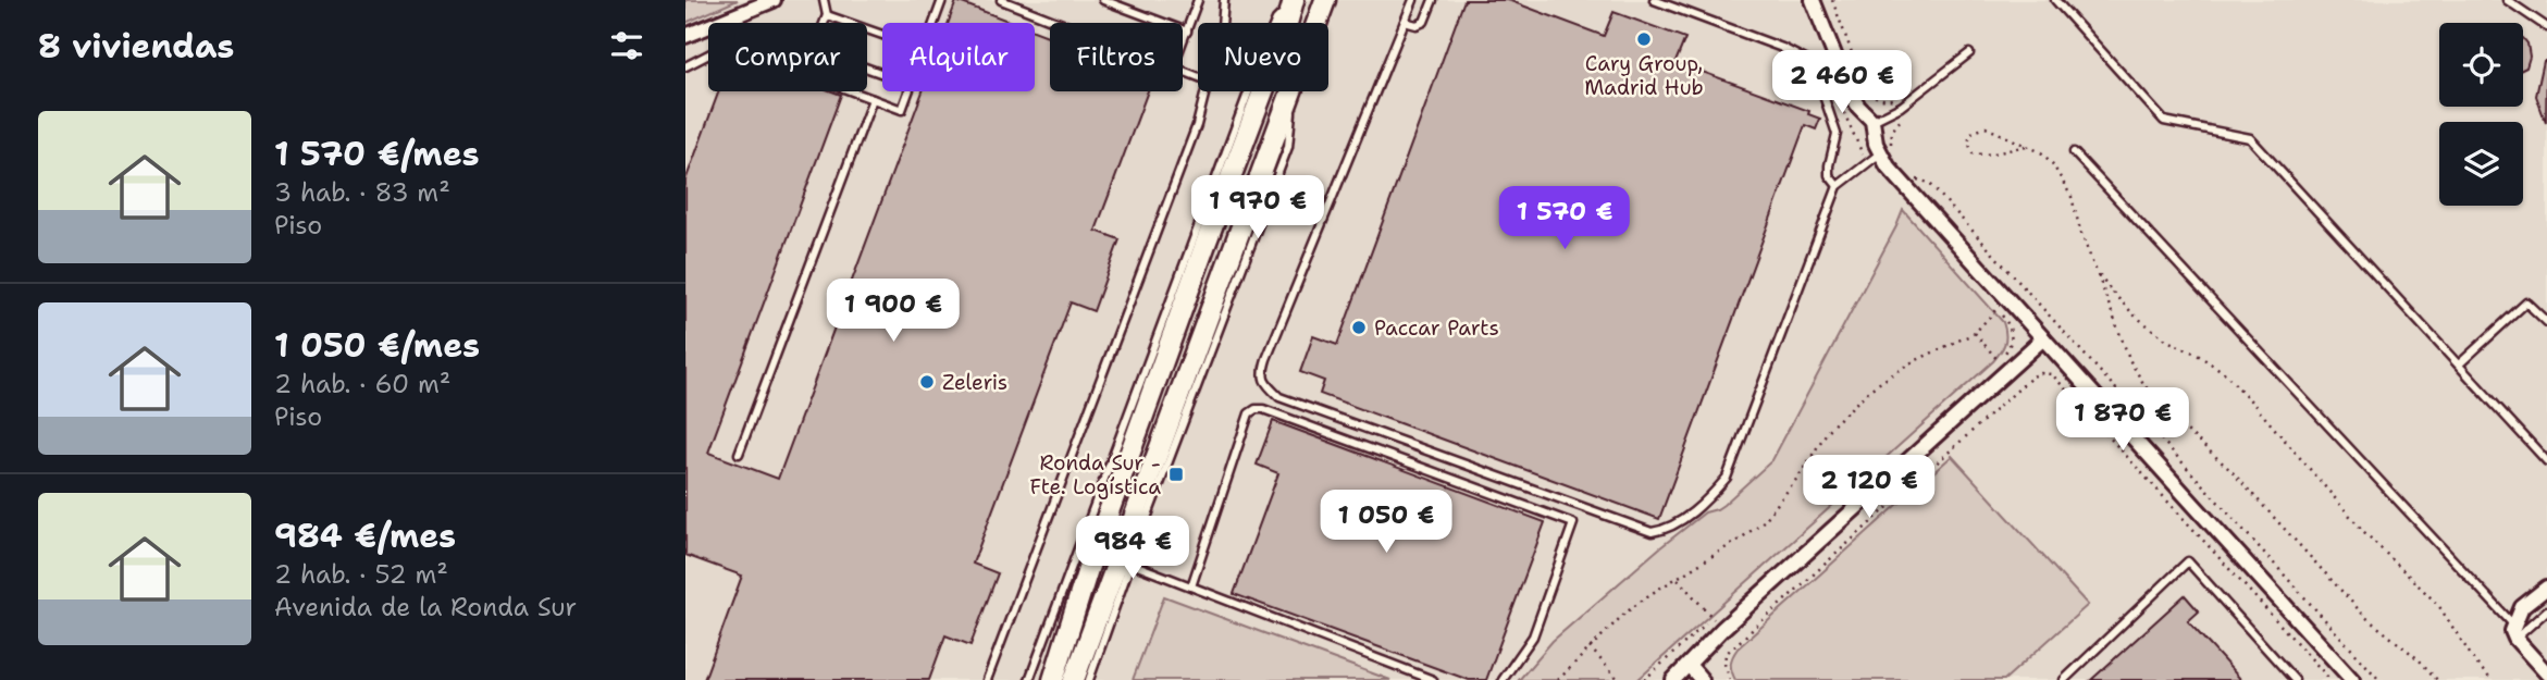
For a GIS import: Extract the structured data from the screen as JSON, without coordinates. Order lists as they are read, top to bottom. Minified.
{"places":{"other":["Cary Group, Madrid Hub","Paccar Parts","Zeleris"],"transit":["Ronda Sur - Fte. Logística"]},"page":{"heading":"8 viviendas","chip":["Comprar","Alquilar","Filtros","Nuevo"],"price":["2 460 €","1 970 €","1 570 €","1 900 €","1 870 €","2 120 €","1 050 €","984 €"],"list":[{"name":"1 570 €/mes","note":"3 hab. · 83 m² · Piso"},{"name":"1 050 €/mes","note":"2 hab. · 60 m² · Piso"},{"name":"984 €/mes","note":"2 hab. · 52 m² · Avenida de la Ronda Sur"}]}}
